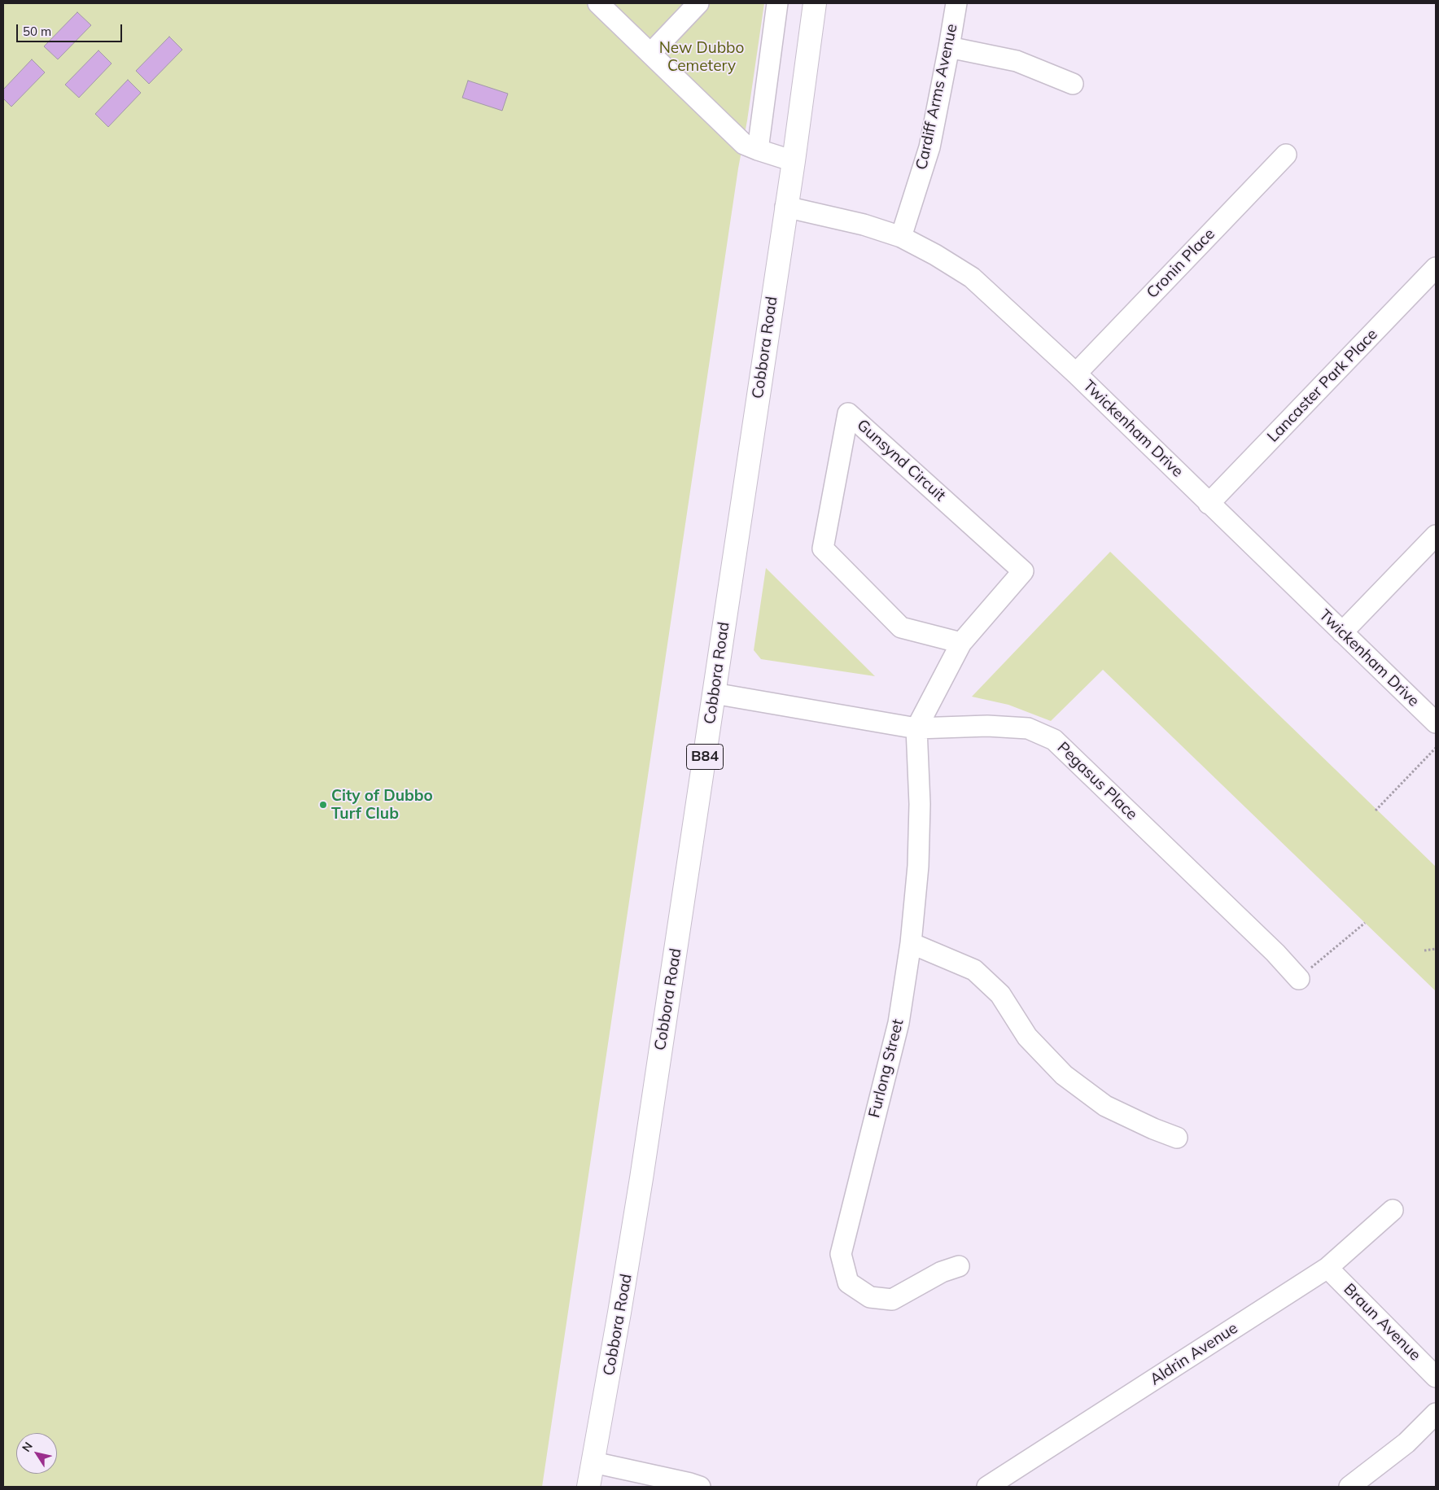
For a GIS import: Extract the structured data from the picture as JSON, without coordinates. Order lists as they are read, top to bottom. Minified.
{"streets":{"main road":["Cobbora Road","B84"],"street":["Cardiff Arms Avenue","Cronin Place","Lancaster Park Place","Twickenham Drive","Gunsynd Circuit","Pegasus Place","Furlong Street","Braun Avenue","Aldrin Avenue"]},"crossings":[["Cardiff Arms Avenue","Twickenham Drive"],["Cronin Place","Twickenham Drive"],["Cobbora Road","Twickenham Drive"],["Cobbora Road","Pegasus Place"],["Lancaster Park Place","Twickenham Drive"],["Gunsynd Circuit","Pegasus Place"],["Gunsynd Circuit","Furlong Street"],["Pegasus Place","Furlong Street"],["Braun Avenue","Aldrin Avenue"]],"parks":["New Dubbo Cemetery"],"places":["City of Dubbo Turf Club"],"scale_bar":"50 m","north":"top left"}
